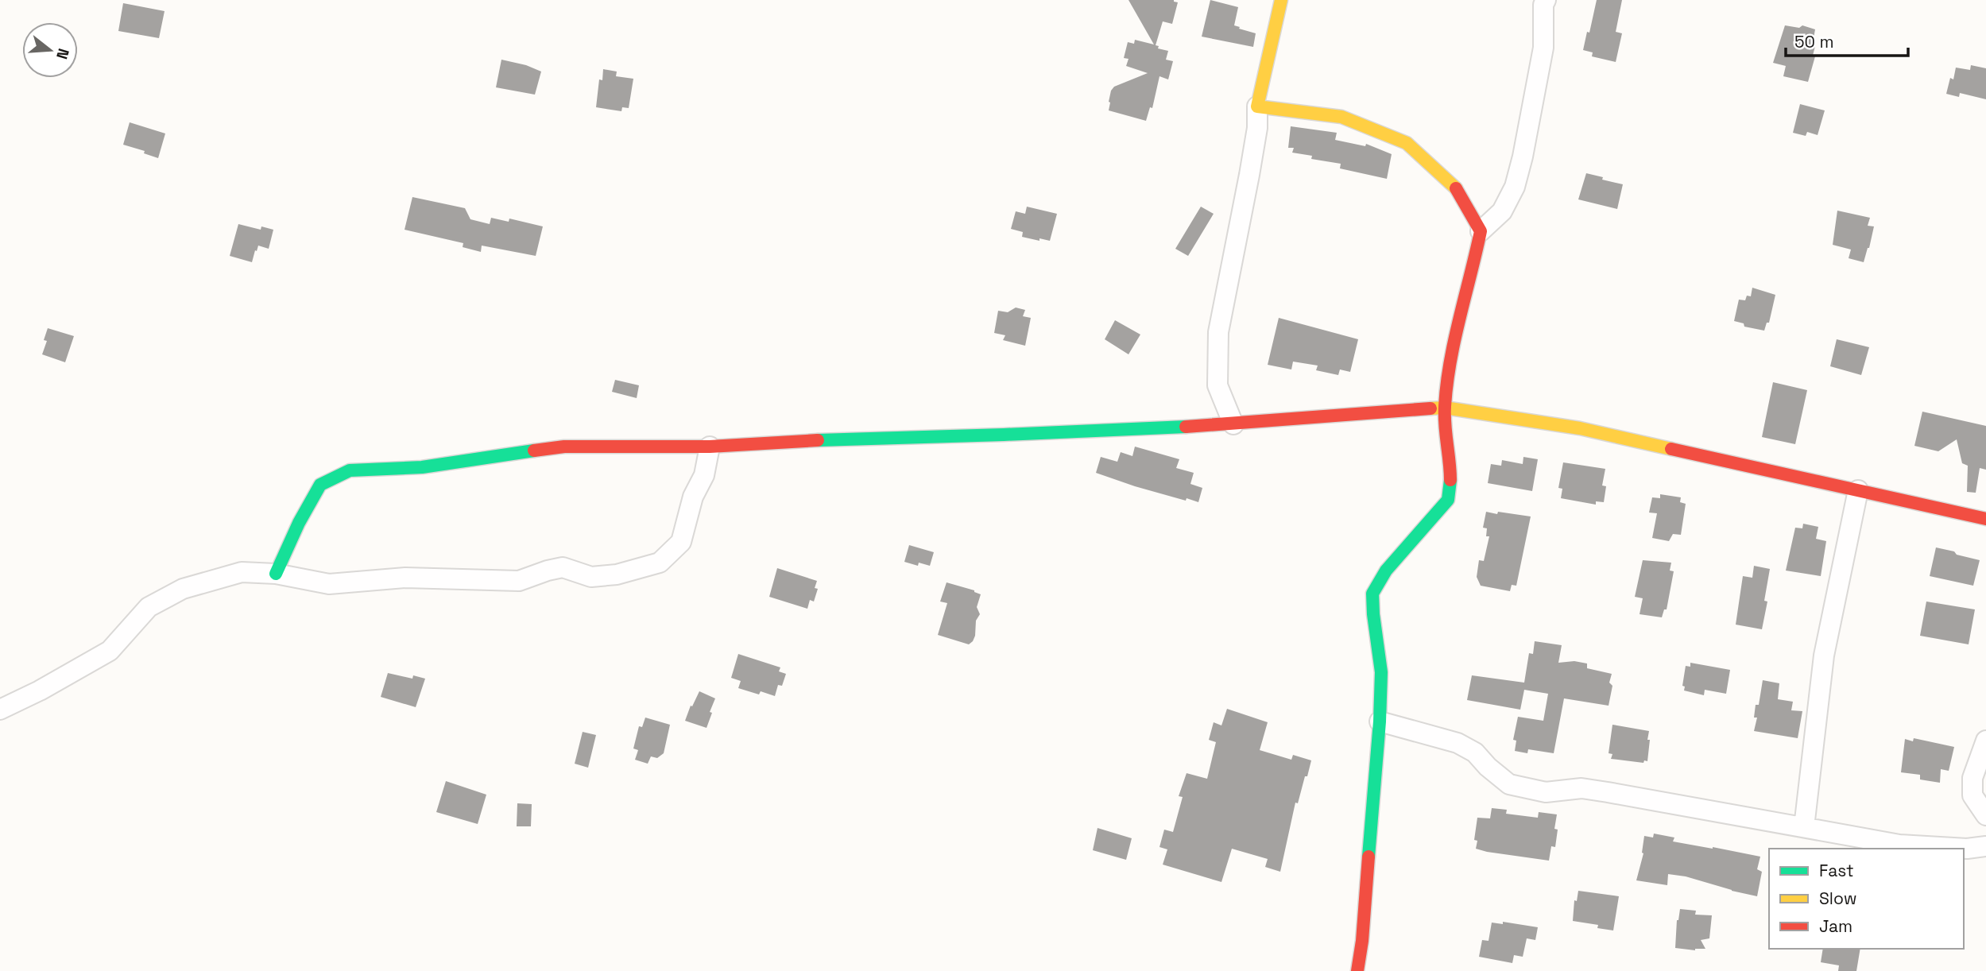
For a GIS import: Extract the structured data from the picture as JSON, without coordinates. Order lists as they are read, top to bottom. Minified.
{"legend":["Fast","Slow","Jam"],"scale_bar":"50 m","north":"right"}
